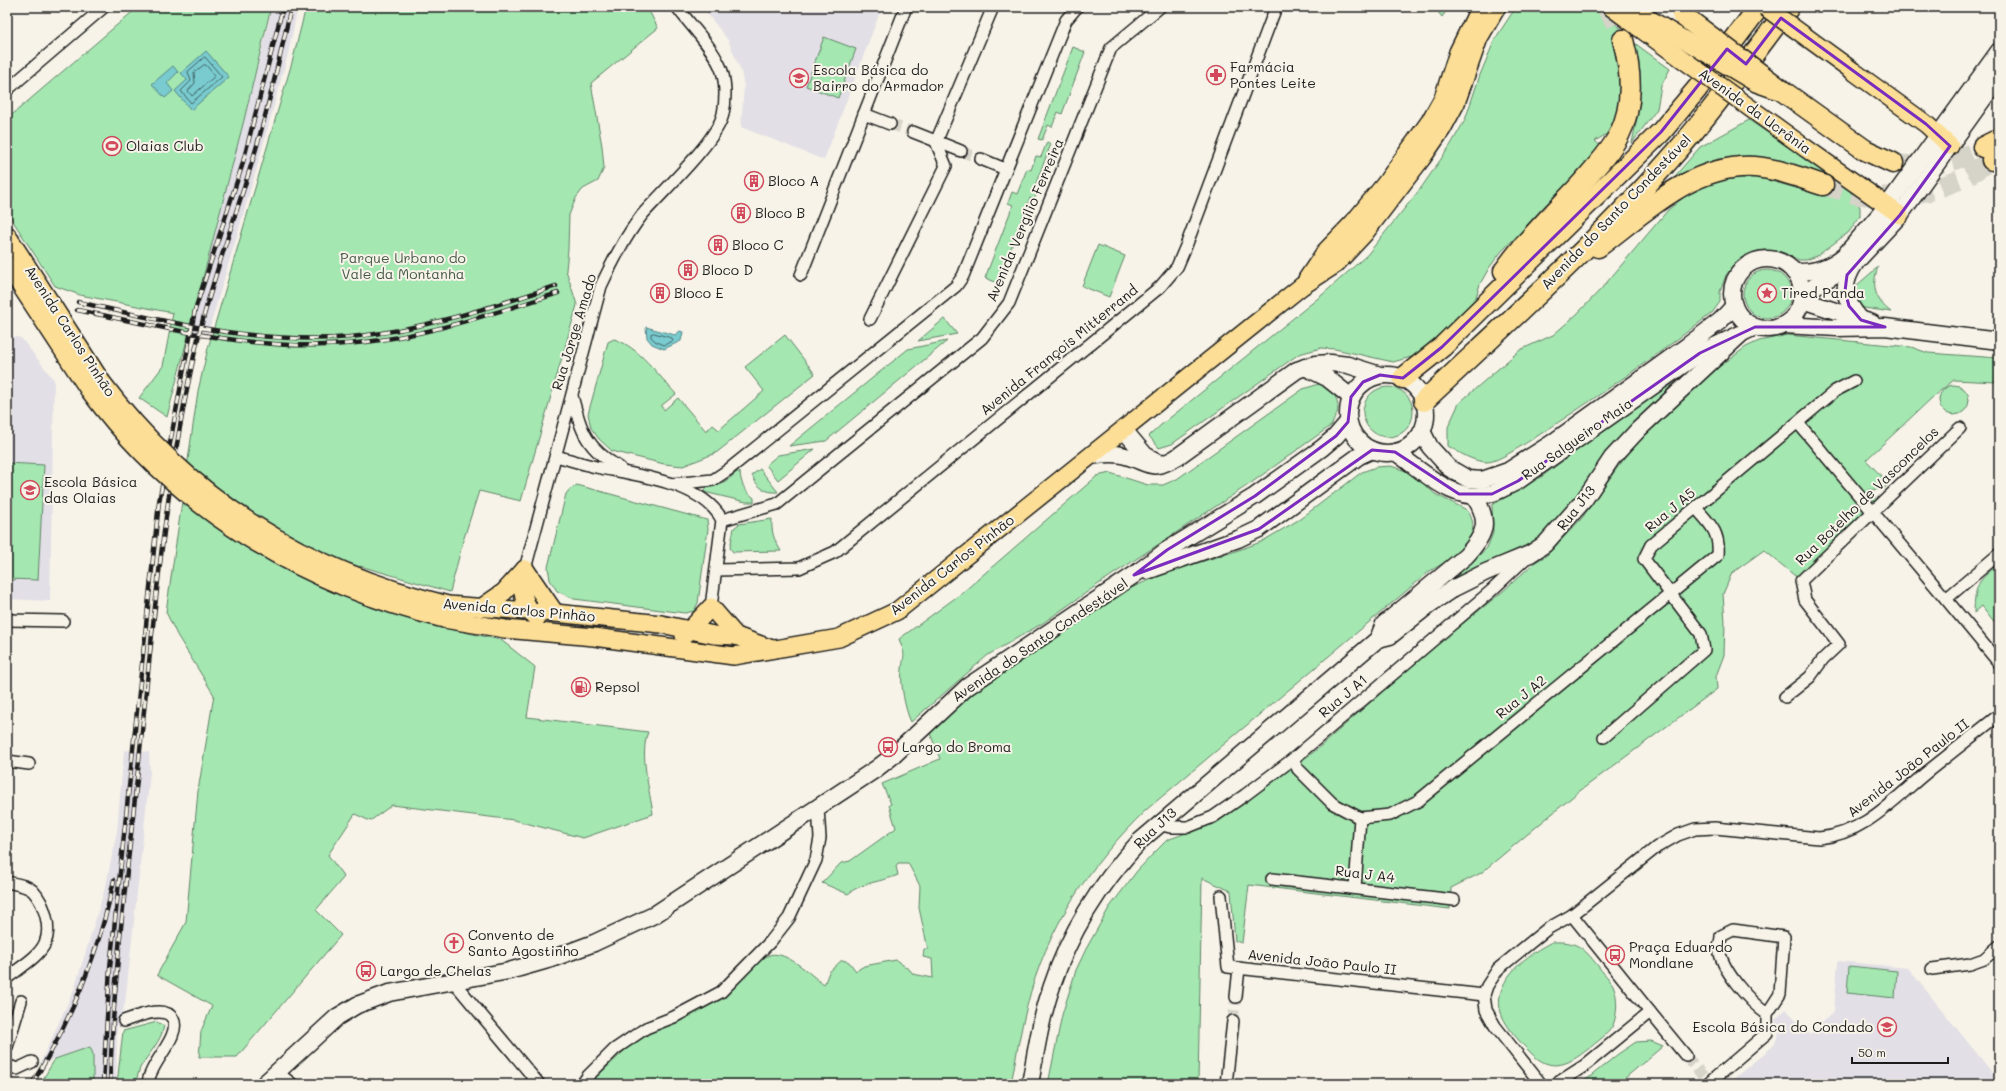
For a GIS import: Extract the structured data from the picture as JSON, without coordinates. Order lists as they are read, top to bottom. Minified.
{"streets":{"highway":["Avenida do Santo Condestável"],"main road":["Avenida da Ucrânia","Avenida Carlos Pinhão","Rua Salgueiro Maia","Rua J13"],"street":["Avenida Vergílio Ferreira","Rua Jorge Amado","Avenida François Mitterrand","Rua Botelho de Vasconcelos","Rua J A5","Rua J A1","Rua J A2","Avenida João Paulo II","Rua J A4"]},"crossings":[["Avenida do Santo Condestável","Rua Salgueiro Maia"],["Rua Salgueiro Maia","Rua J13"],["Rua J13","Rua J A1"],["Rua J A5","Rua J A2"]],"parks":["Parque Urbano do Vale da Montanha"],"places":{"pharmacy":["Farmácia Pontes Leite"],"school or university":["Escola Básica do Bairro do Armador","Escola Básica das Olaias","Escola Básica do Condado"],"sports":["Olaias Club"],"building":["Bloco A","Bloco B","Bloco C","Bloco D","Bloco E"],"place":["Tired Panda"],"fuel station":["Repsol"],"bus stop":["Largo do Broma","Praça Eduardo Mondlane","Largo de Chelas"],"church":["Convento de Santo Agostinho"]},"scale_bar":"50 m"}
